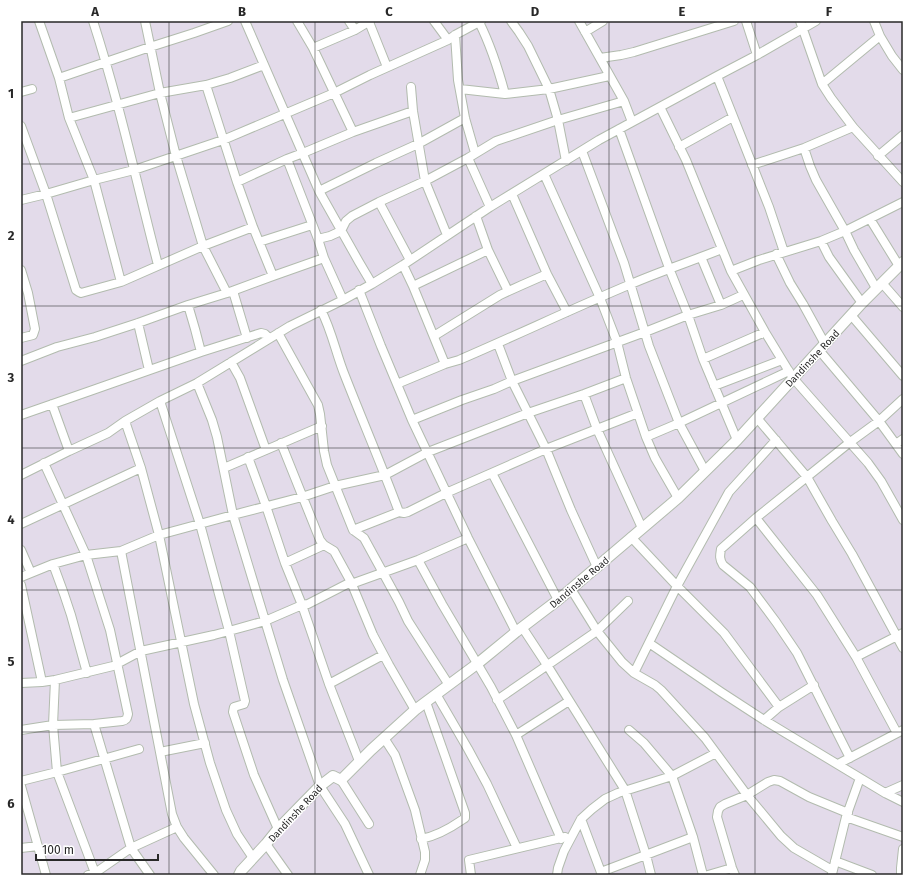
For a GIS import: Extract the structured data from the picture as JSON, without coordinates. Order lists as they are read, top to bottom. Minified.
{"streets":{"street":["Dandinshe Road"]},"scale_bar":"100 m","grid":{"columns":["A","B","C","D","E","F"],"rows":["1","2","3","4","5","6"]}}
